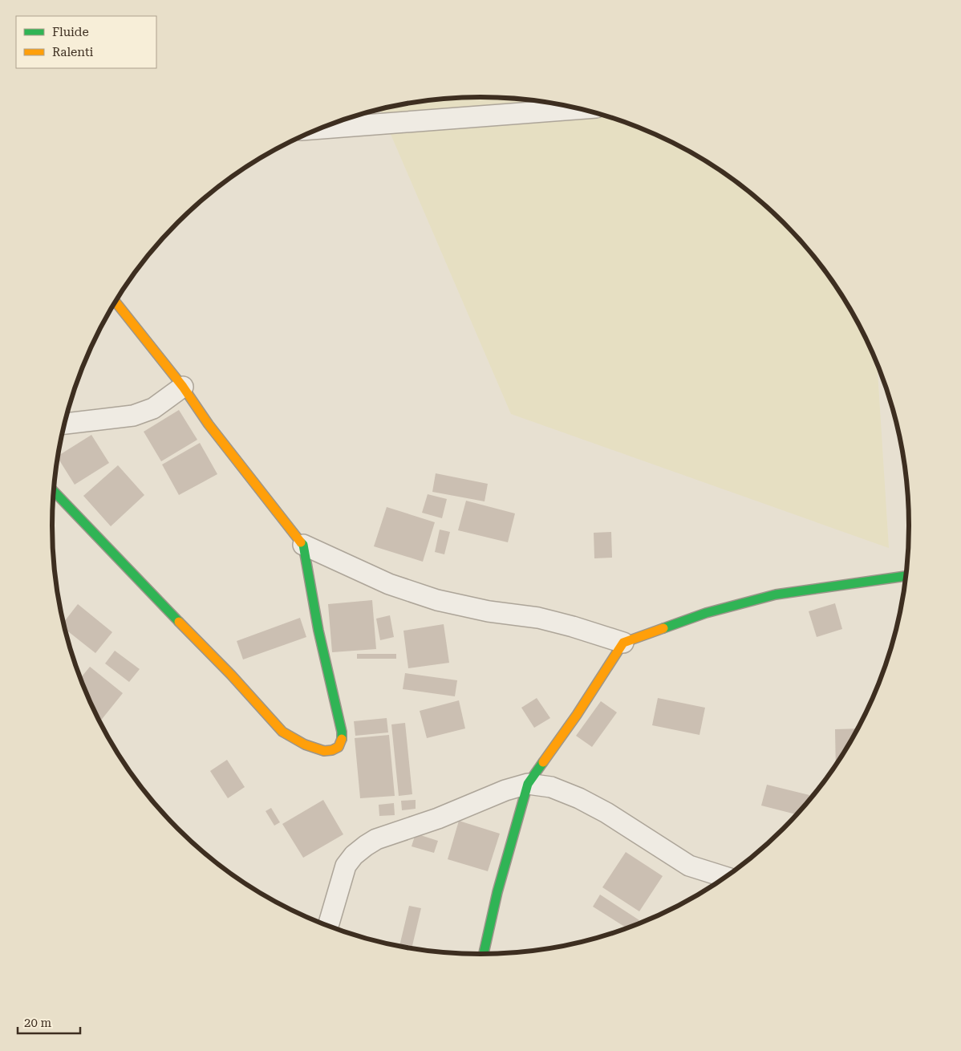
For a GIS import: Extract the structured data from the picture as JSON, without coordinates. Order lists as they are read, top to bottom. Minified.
{"legend":["Fluide","Ralenti"],"scale_bar":"20 m"}
